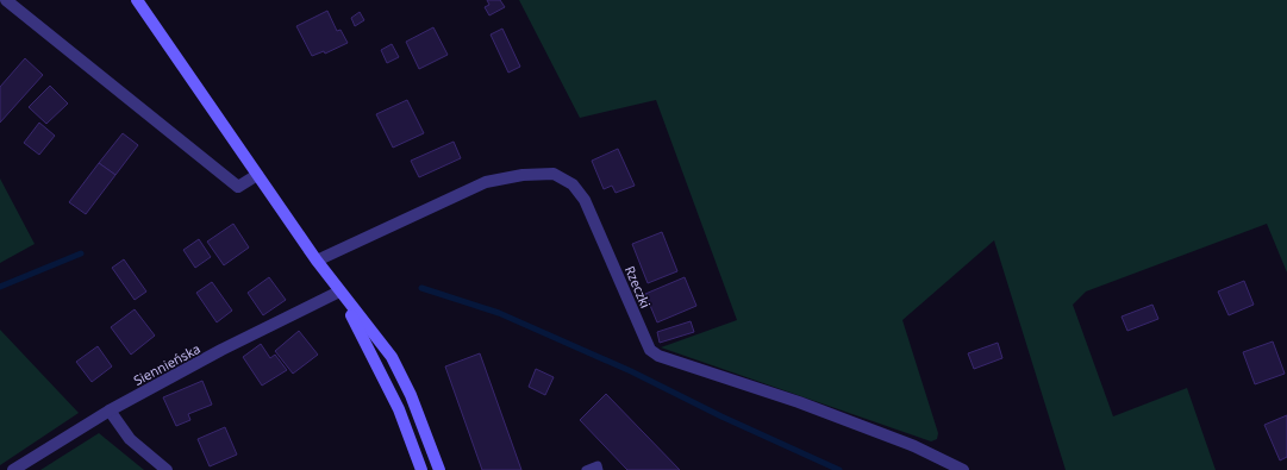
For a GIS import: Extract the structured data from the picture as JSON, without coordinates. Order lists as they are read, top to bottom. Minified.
{"streets":{"street":["Rzeczki","Siennieńska"]}}
